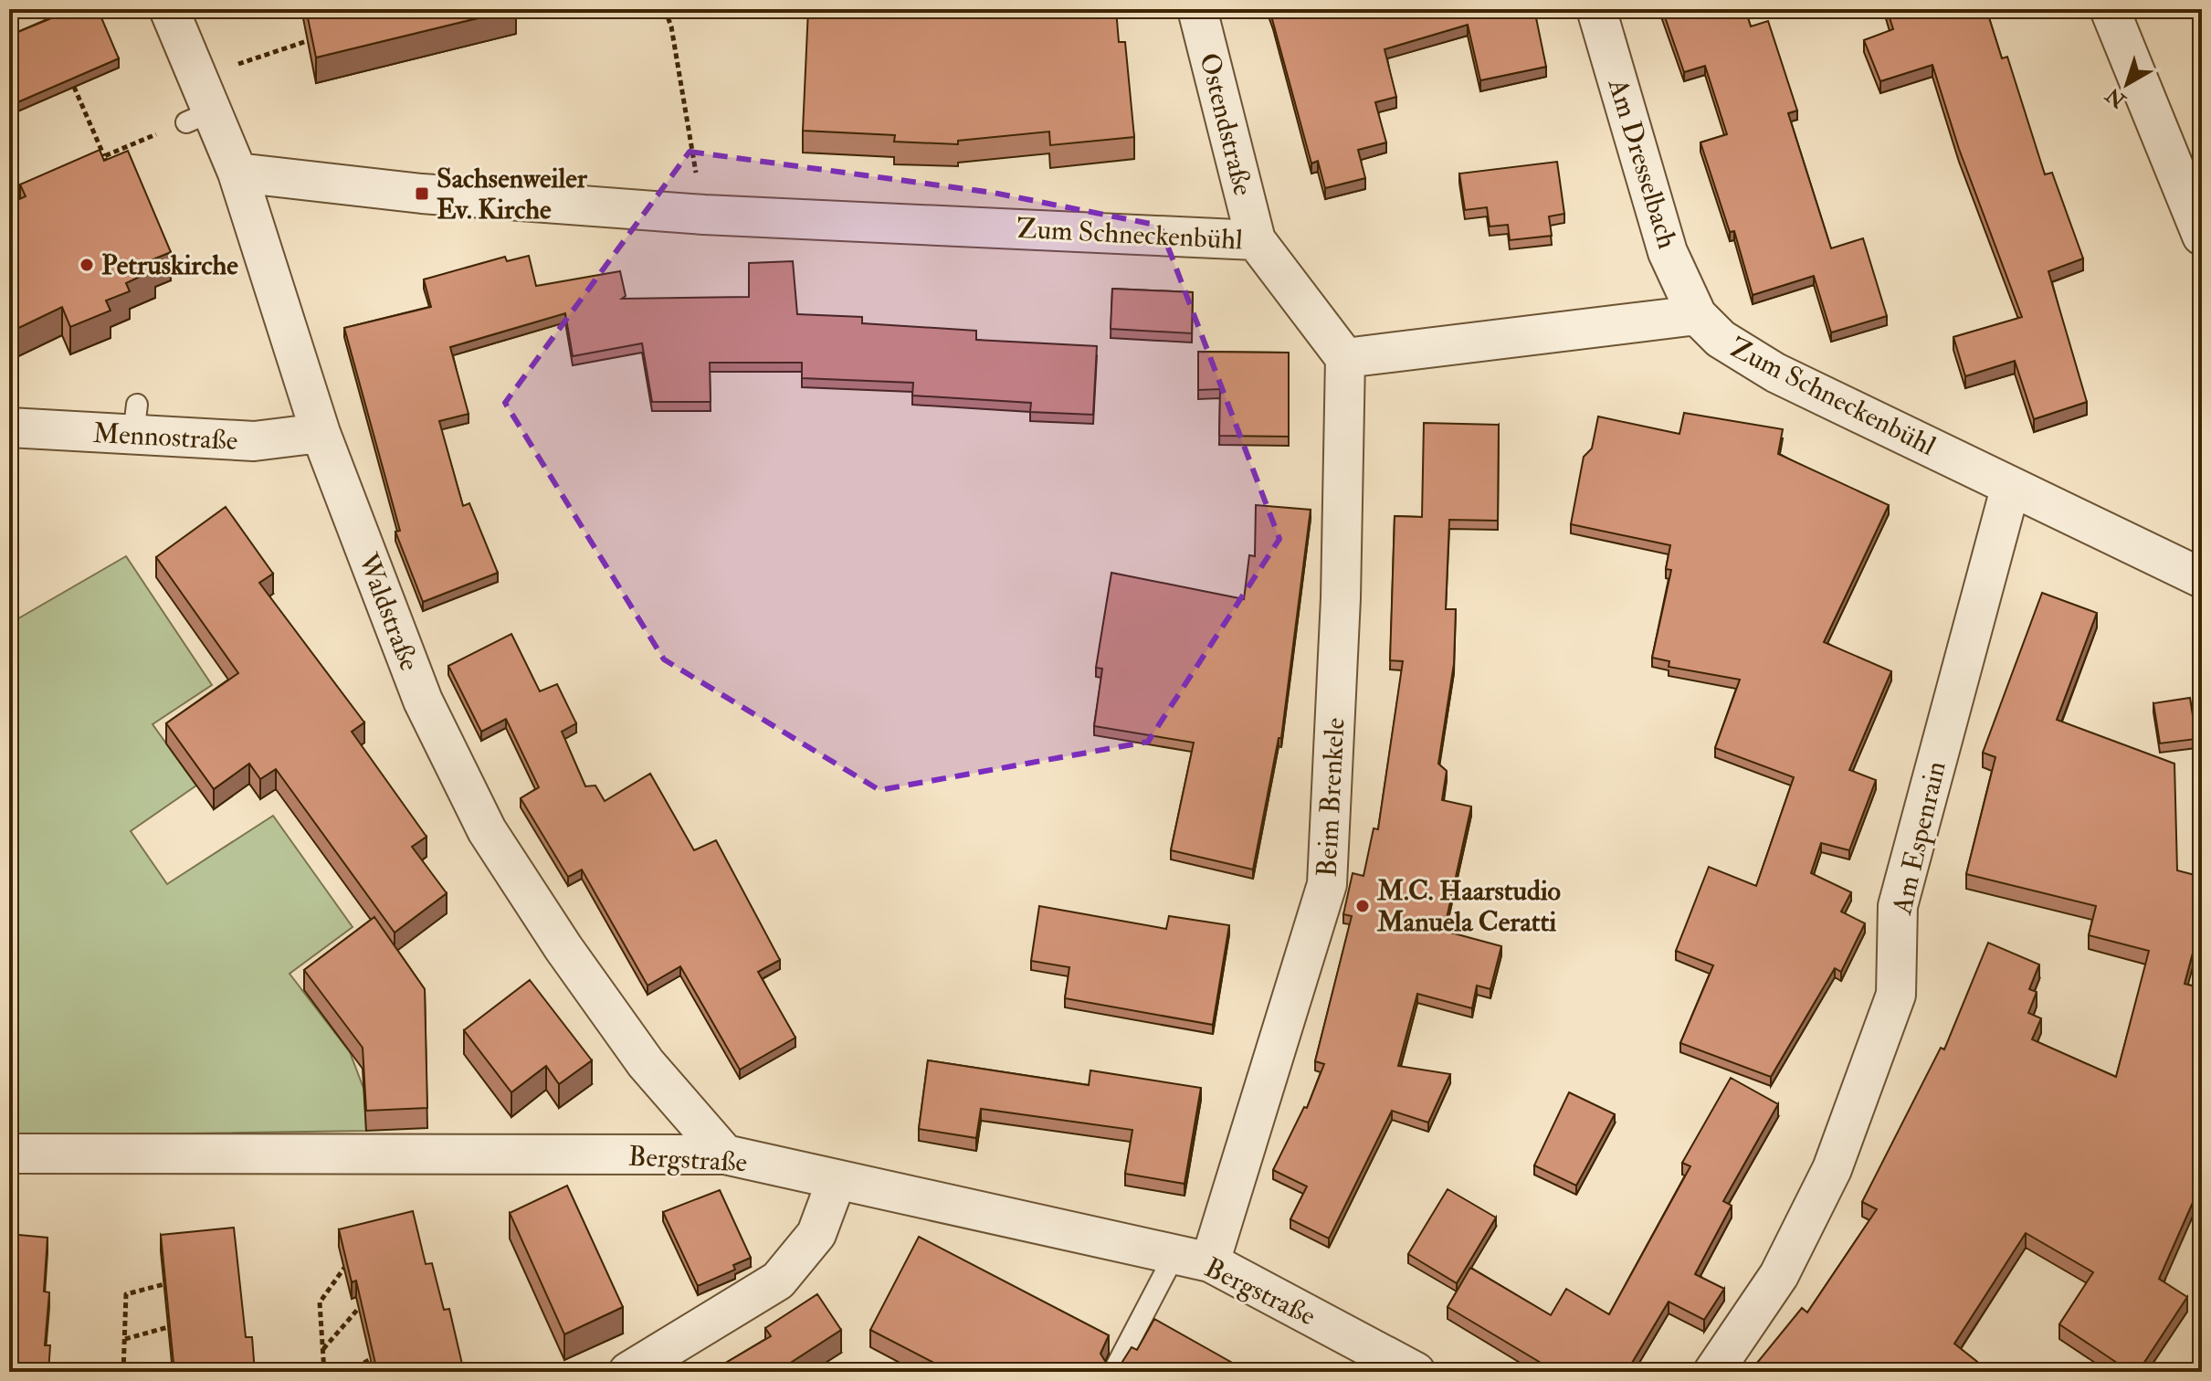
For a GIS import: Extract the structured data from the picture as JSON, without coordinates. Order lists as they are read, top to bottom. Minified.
{"streets":{"street":["Ostendstraße","Am Dresselbach","Zum Schneckenbühl","Mennostraße","Waldstraße","Beim Brenkele","Am Espenrain","Bergstraße"]},"crossings":[["Ostendstraße","Zum Schneckenbühl"],["Am Dresselbach","Zum Schneckenbühl"],["Zum Schneckenbühl","Waldstraße"],["Zum Schneckenbühl","Beim Brenkele"],["Zum Schneckenbühl","Am Espenrain"],["Mennostraße","Waldstraße"],["Waldstraße","Bergstraße"],["Beim Brenkele","Bergstraße"]],"places":{"transit":["Sachsenweiler Ev. Kirche"],"other":["Petruskirche","M.C. Haarstudio Manuela Ceratti"]},"north":"bottom left"}
